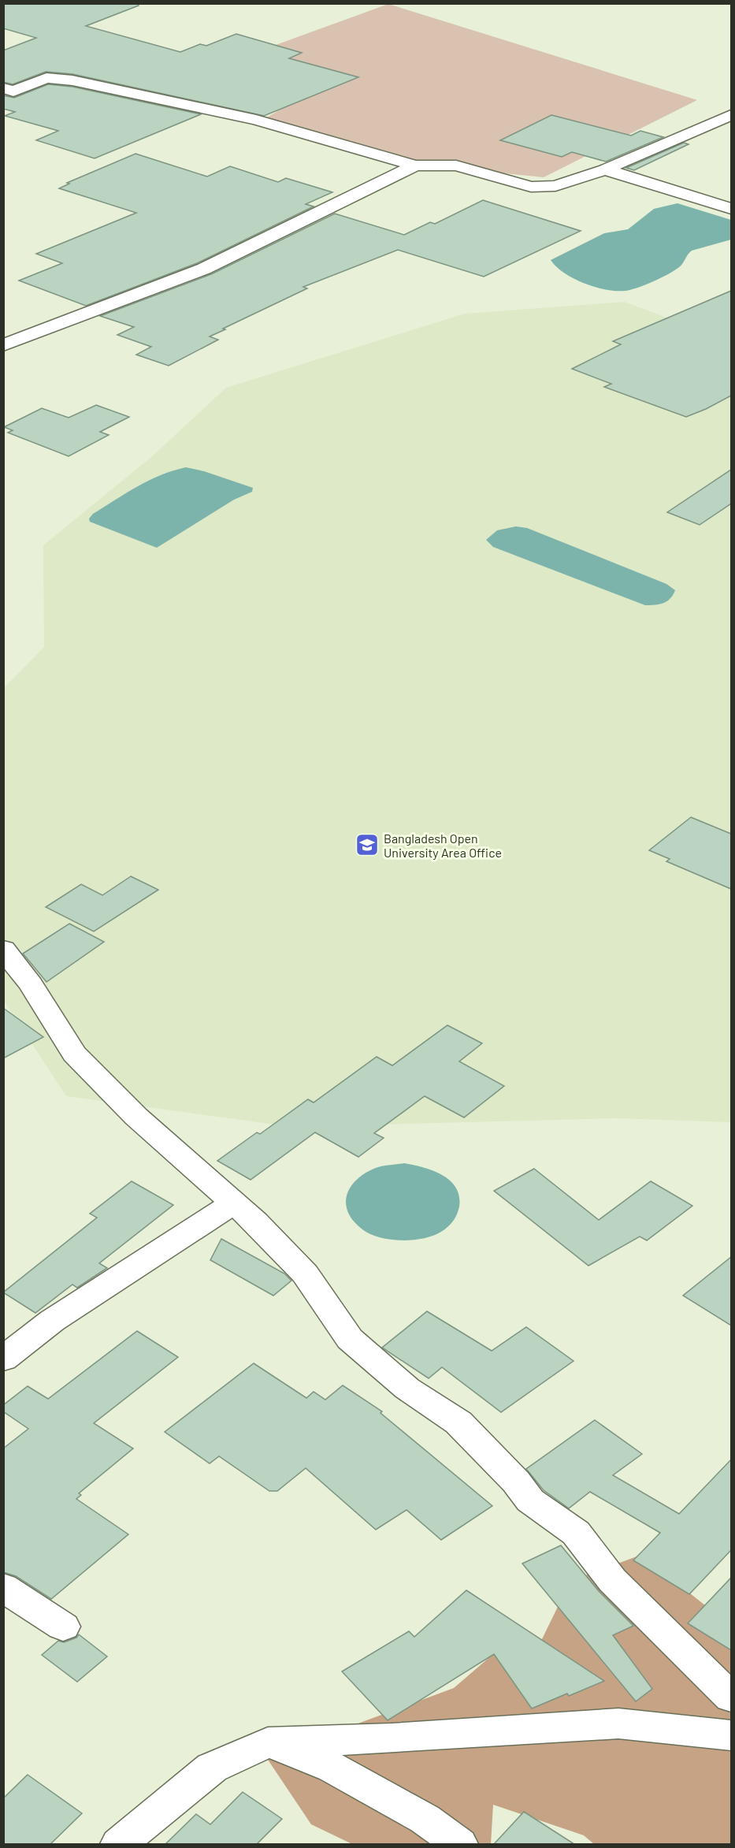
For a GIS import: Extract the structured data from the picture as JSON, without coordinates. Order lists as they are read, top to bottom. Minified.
{"places":{"school or university":["Bangladesh Open University Area Office"]}}
